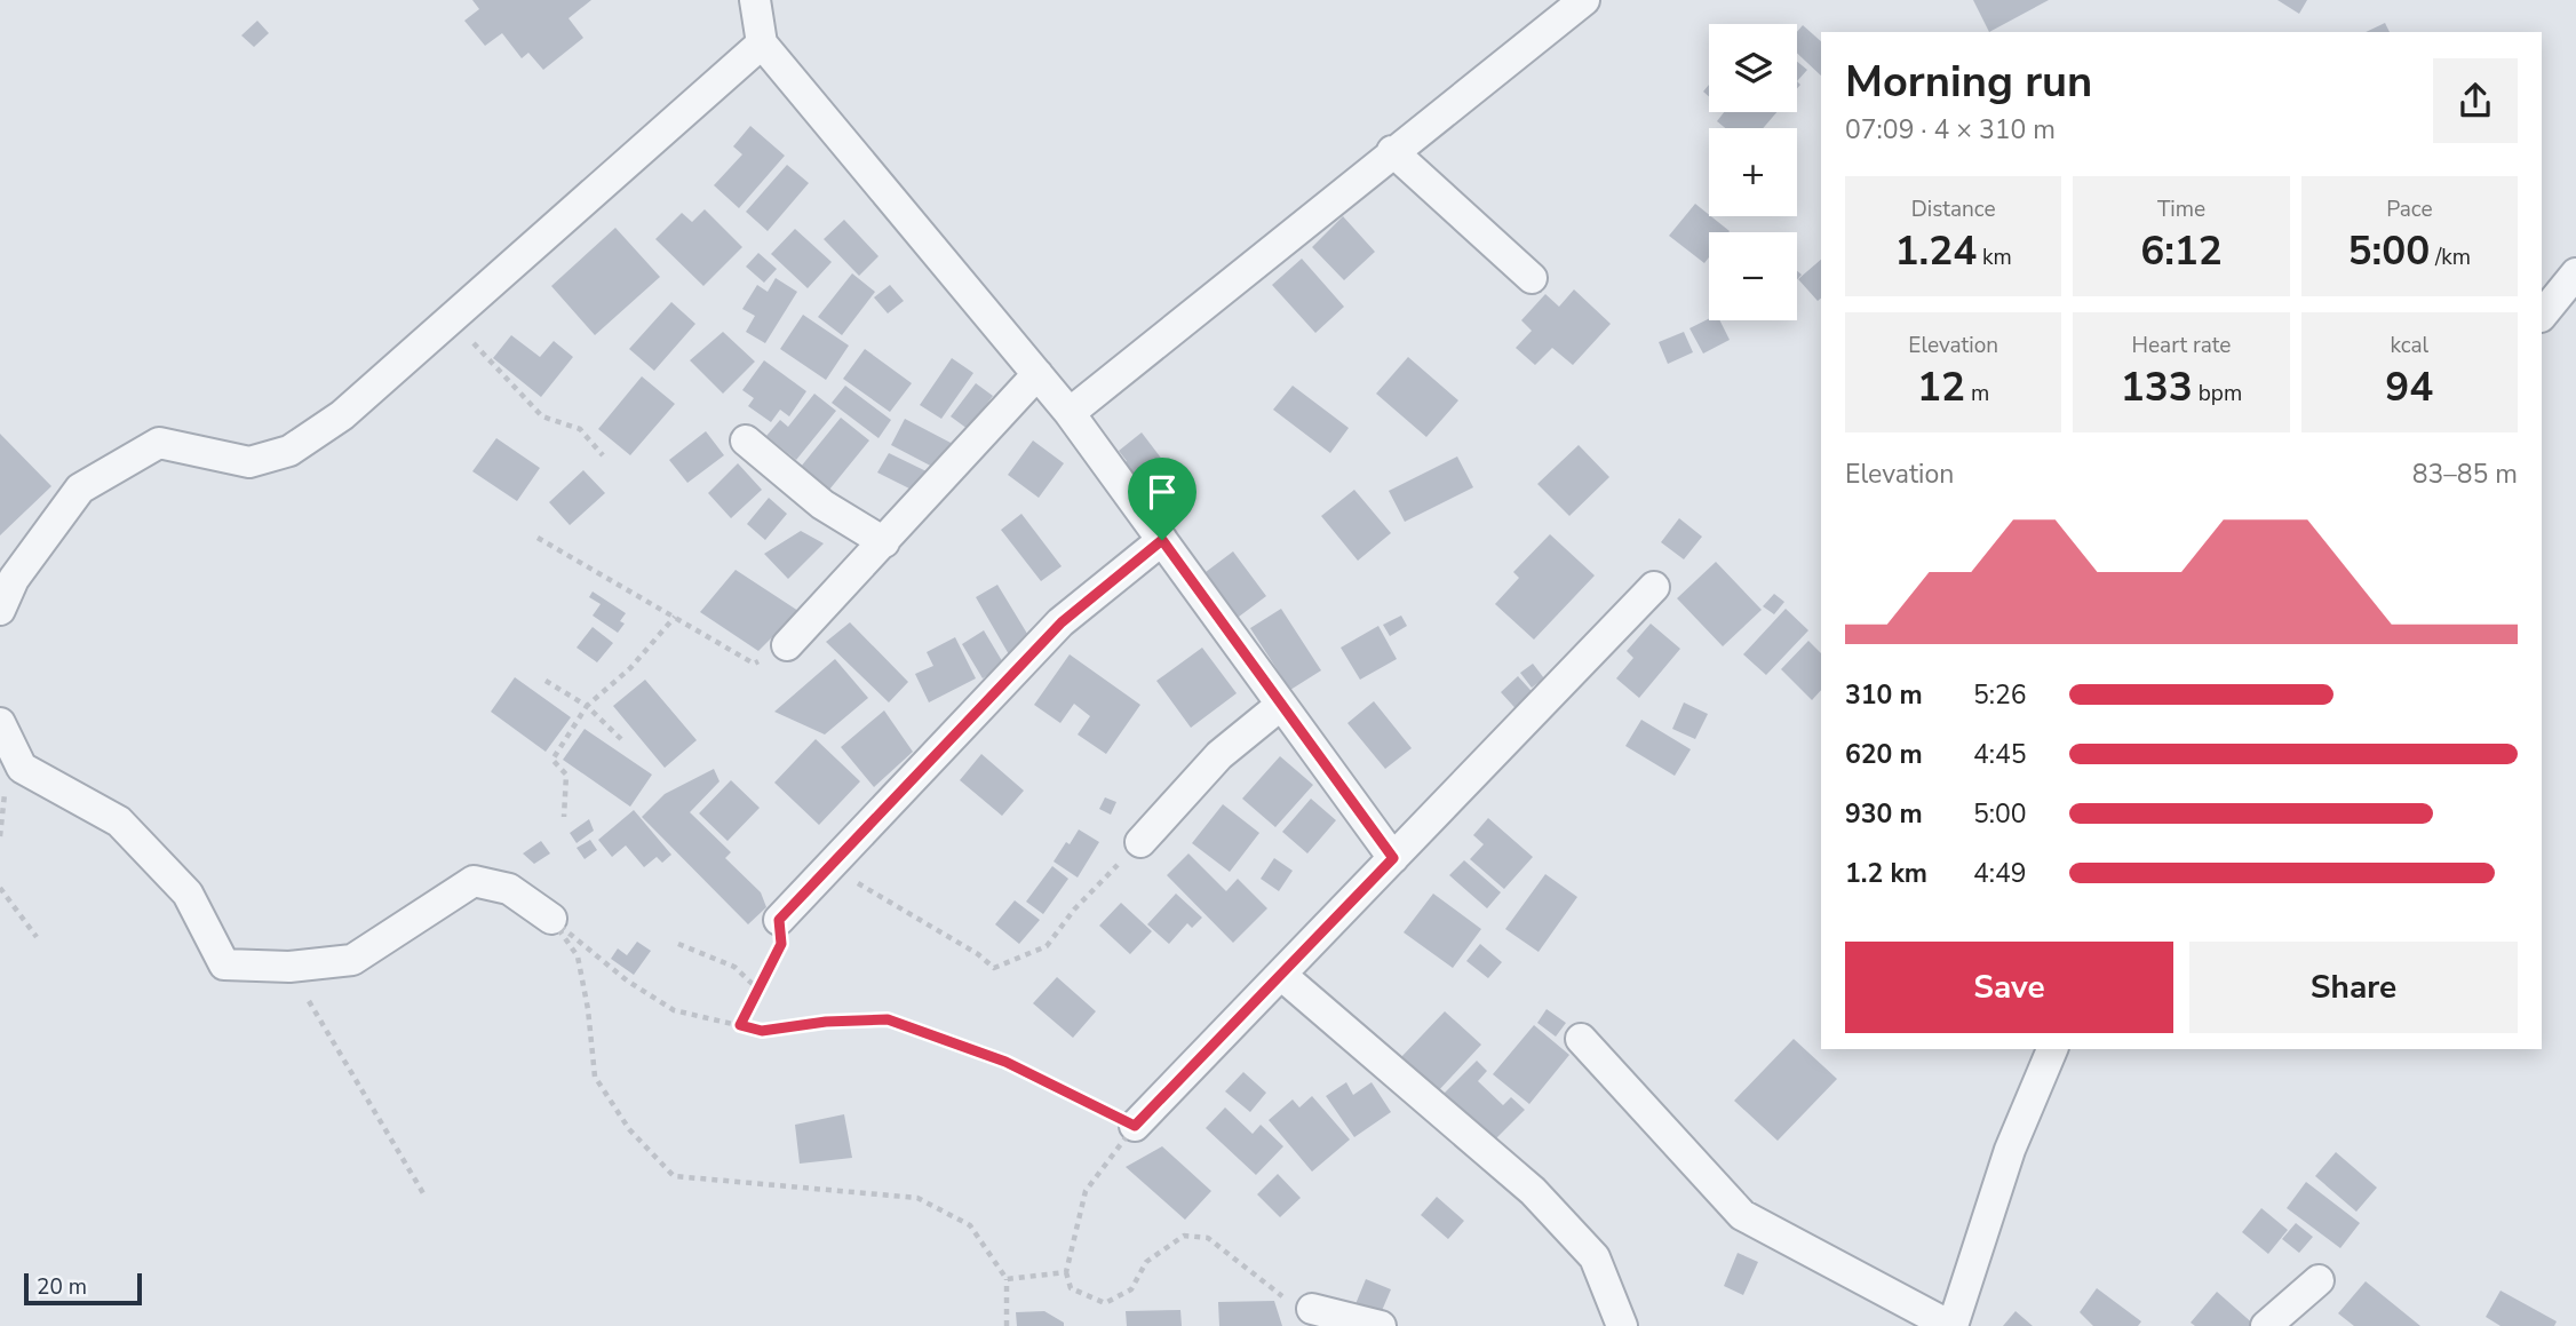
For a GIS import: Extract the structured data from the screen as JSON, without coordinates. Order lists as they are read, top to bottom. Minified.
{"scale_bar":"20 m","page":{"map_buttons":["+","−"],"heading":["Morning run","07:09 · 4 × 310 m"],"stats":[["Distance","1.24 km"],["Time","6:12"],["Pace","5:00 /km"],["Elevation","12 m"],["Heart rate","133 bpm"],["kcal","94"]],"chart":["Elevation","83–85 m"],"list":[{"name":"310 m","note":"5:26"},{"name":"620 m","note":"4:45"},{"name":"930 m","note":"5:00"},{"name":"1.2 km","note":"4:49"}],"buttons":["Save","Share"],"scale":"20 m"}}
